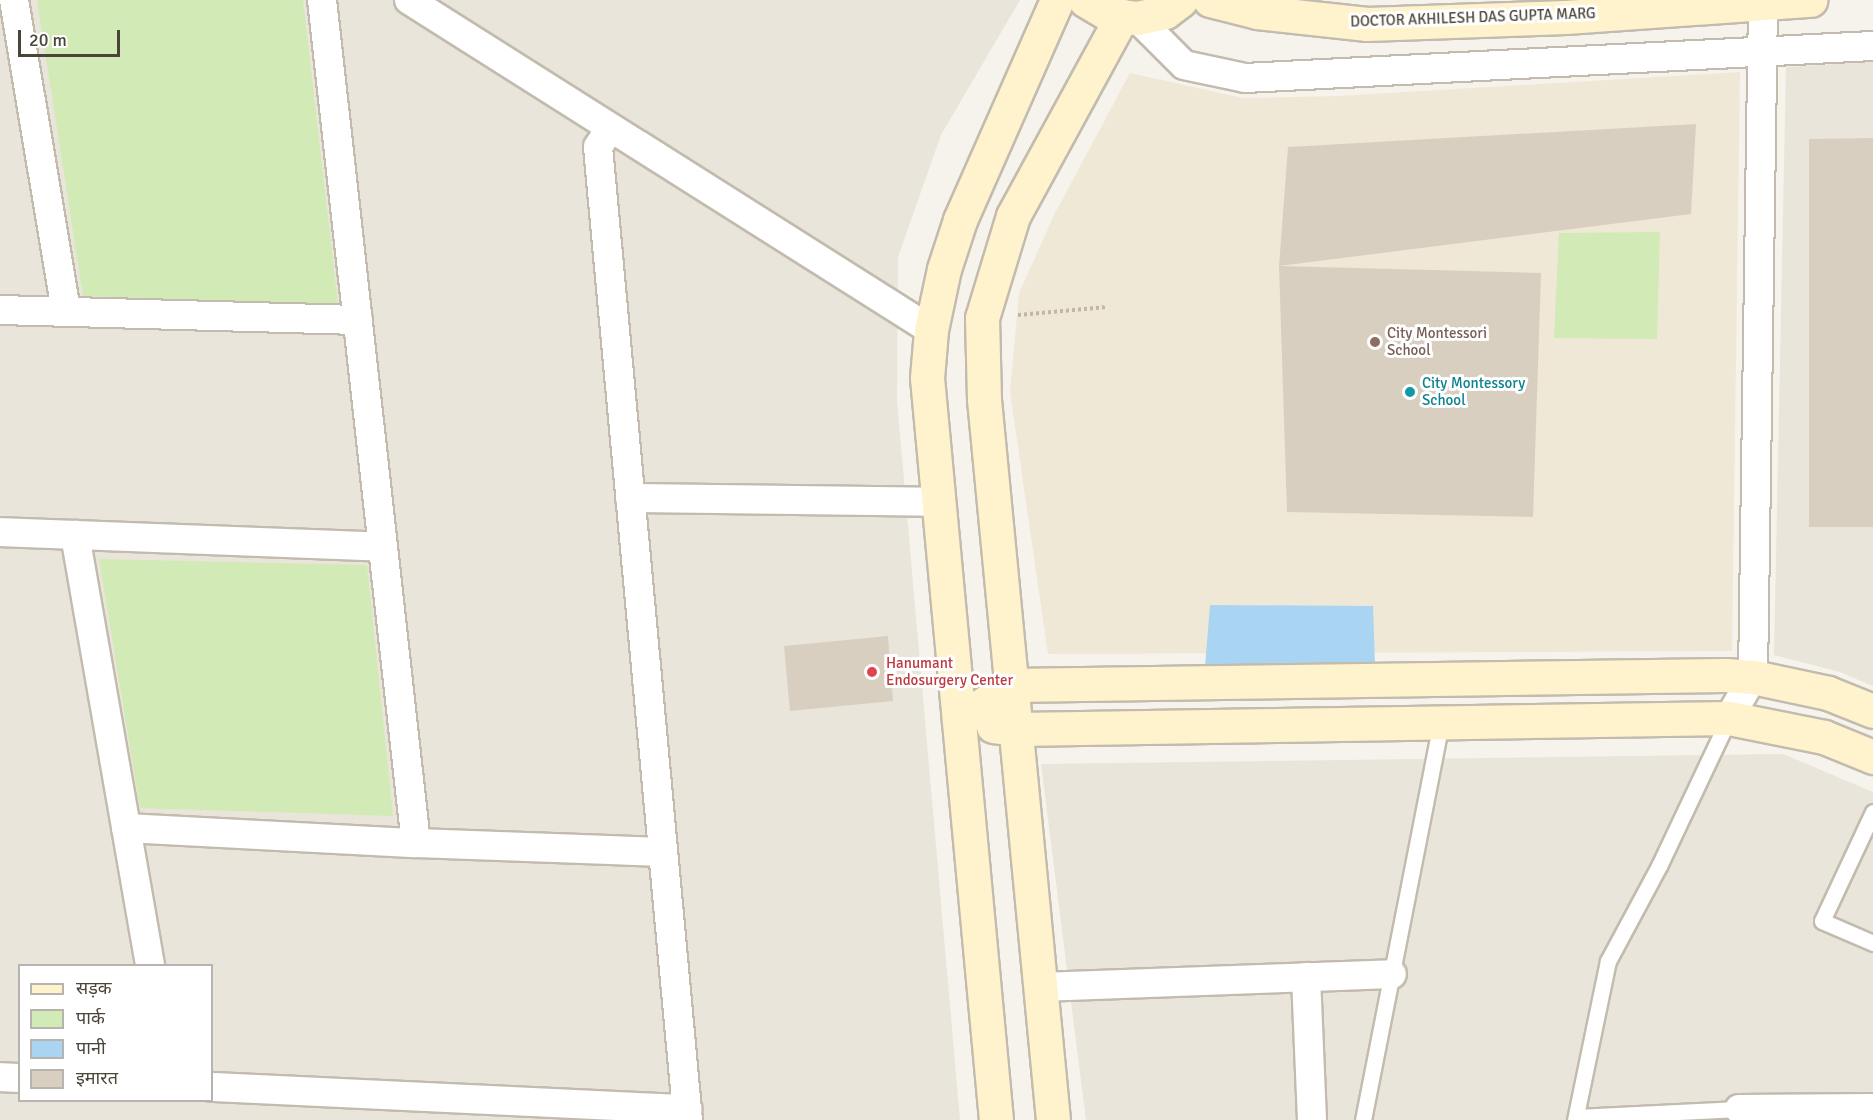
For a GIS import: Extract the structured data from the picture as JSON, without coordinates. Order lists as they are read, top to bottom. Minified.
{"streets":{"street":["DOCTOR AKHILESH DAS GUPTA MARG"]},"places":["City Montessori School","City Montessory School","Hanumant Endosurgery Center"],"legend":["सड़क","पार्क","पानी","इमारत"],"scale_bar":"20 m"}
